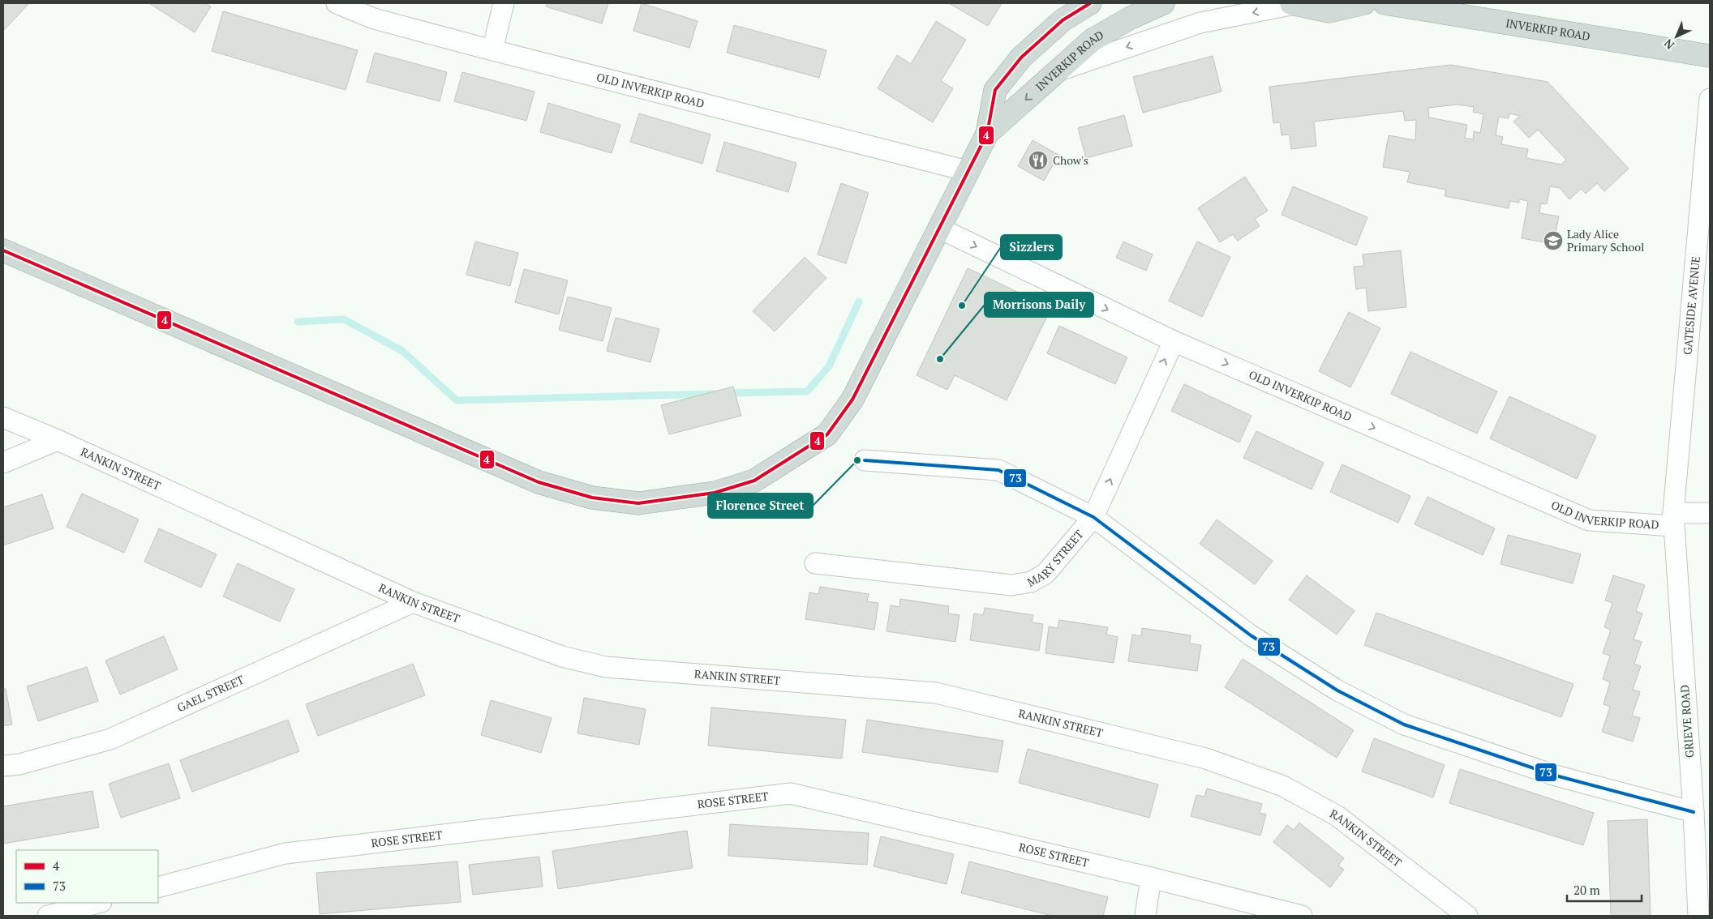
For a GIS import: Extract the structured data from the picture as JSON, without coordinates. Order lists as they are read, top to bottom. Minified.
{"streets":{"highway":["INVERKIP ROAD"],"street":["OLD INVERKIP ROAD","GATESIDE AVENUE","RANKIN STREET","MARY STREET","GAEL STREET","GRIEVE ROAD","ROSE STREET"]},"crossings":[["INVERKIP ROAD","OLD INVERKIP ROAD"],["OLD INVERKIP ROAD","GATESIDE AVENUE"],["OLD INVERKIP ROAD","MARY STREET"],["OLD INVERKIP ROAD","GRIEVE ROAD"],["GATESIDE AVENUE","GRIEVE ROAD"],["RANKIN STREET","GAEL STREET"]],"one_way":["OLD INVERKIP ROAD","MARY STREET"],"places":{"restaurant":["Chow's"],"school or university":["Lady Alice Primary School"],"other":["Sizzlers","Morrisons Daily","Florence Street"]},"lines":["transit line 4","transit line 73"],"legend":["4","73"],"scale_bar":"20 m","north":"bottom left"}
